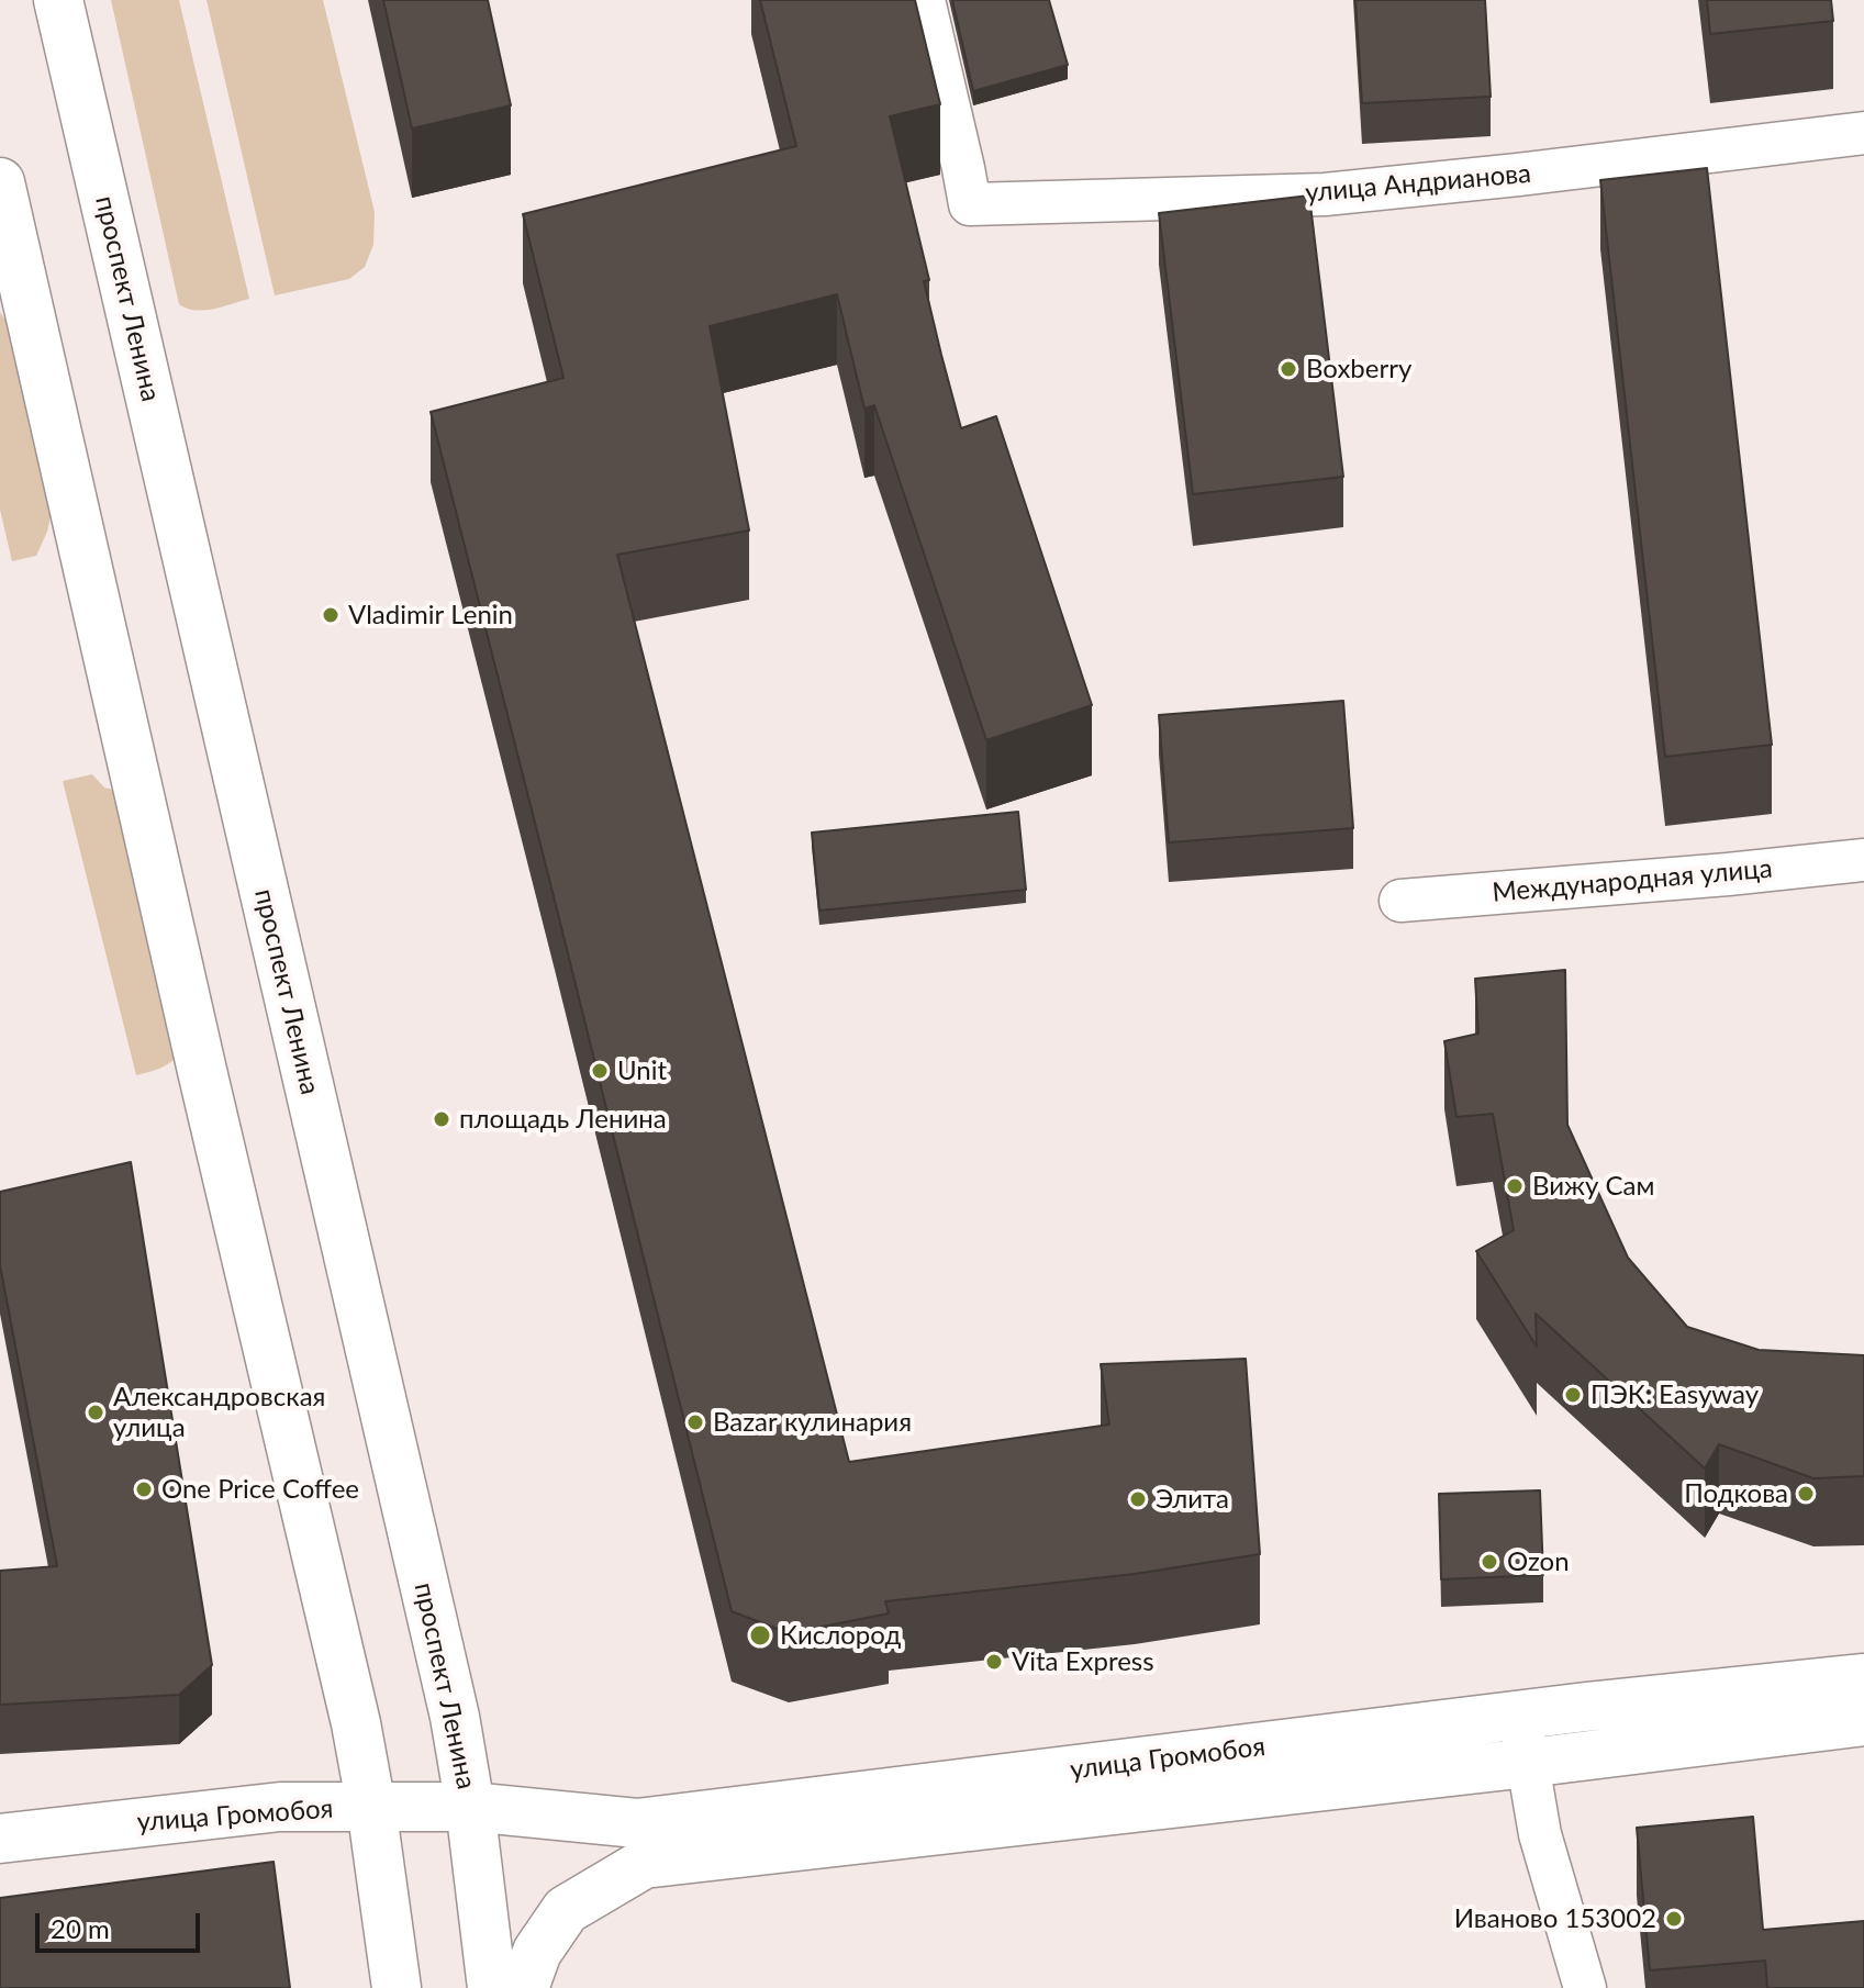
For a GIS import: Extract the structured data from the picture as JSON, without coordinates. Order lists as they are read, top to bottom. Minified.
{"streets":{"main road":["проспект Ленина","улица Громобоя"],"street":["улица Андрианова","Международная улица"]},"crossings":[["проспект Ленина","улица Громобоя"]],"places":["Boxberry","Vladimir Lenin","Unit","площадь Ленина","Вижу Сам","ПЭК: Easyway","Александровская улица","Bazar кулинария","One Price Coffee","Подкова","Элита","Ozon","Кислород","Vita Express","Иваново 153002"],"scale_bar":"20 m"}
